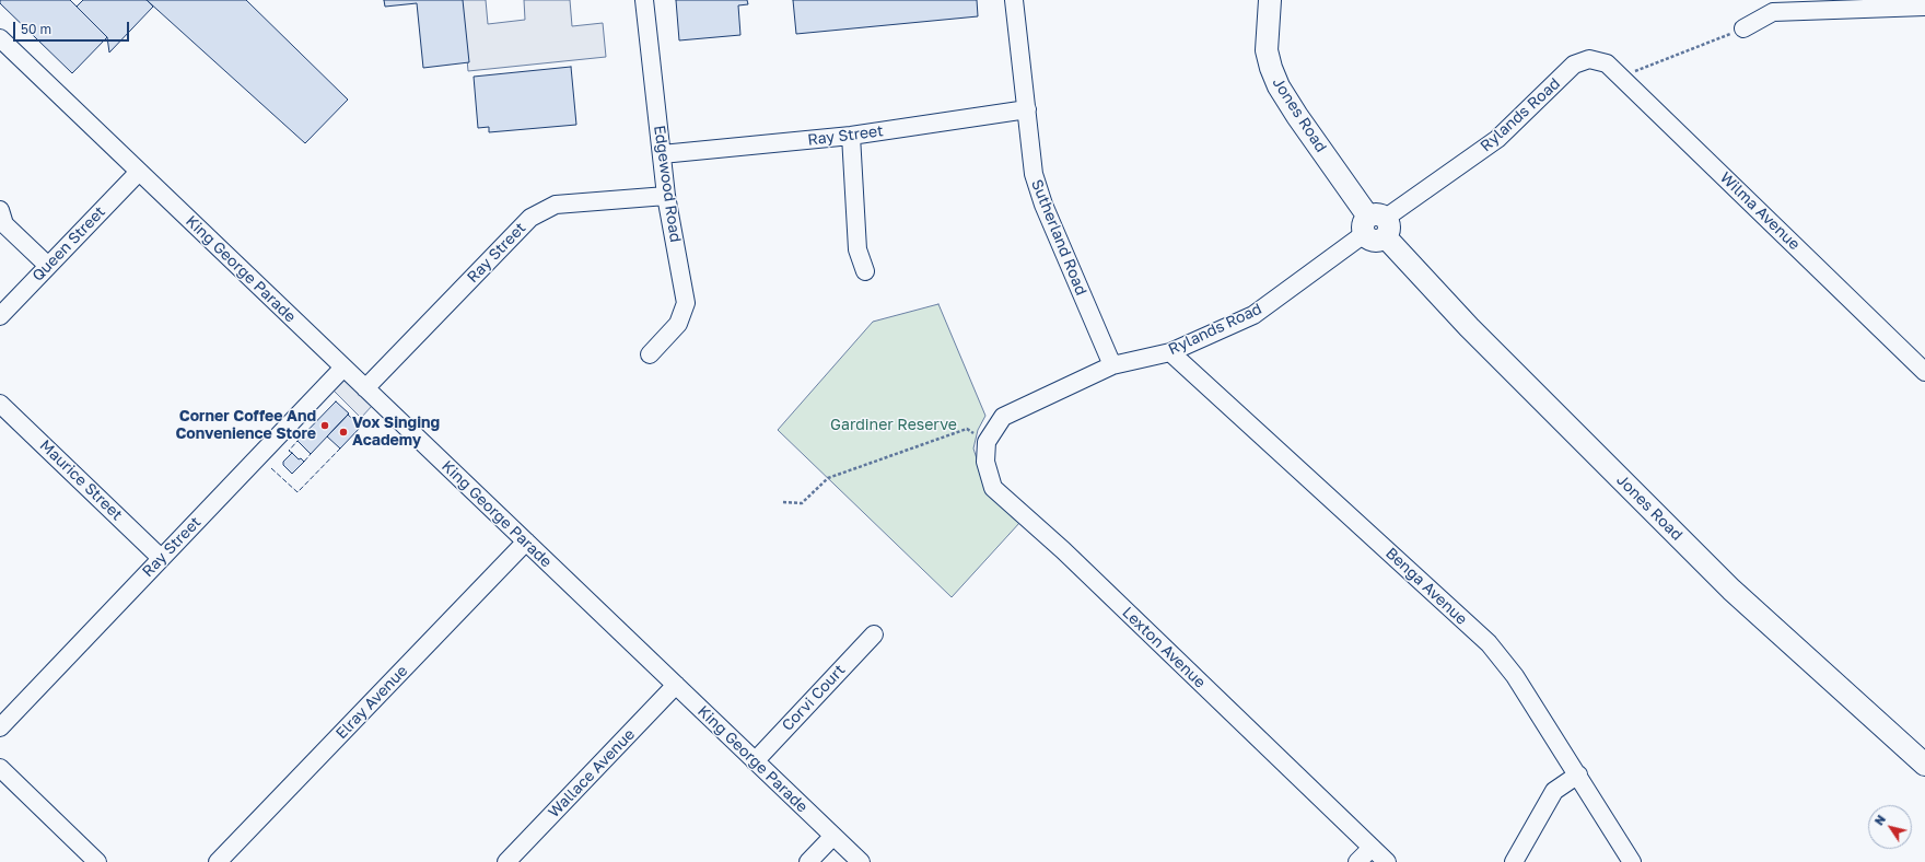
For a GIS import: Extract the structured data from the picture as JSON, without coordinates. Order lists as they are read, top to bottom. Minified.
{"streets":{"main road":["Jones Road"],"street":["Rylands Road","Ray Street","Edgewood Road","Wilma Avenue","Sutherland Road","Queen Street","King George Parade","Maurice Street","Benga Avenue","Lexton Avenue","Corvi Court","Elray Avenue","Wallace Avenue"]},"crossings":[["Jones Road","Rylands Road"],["Rylands Road","Wilma Avenue"],["Rylands Road","Sutherland Road"],["Rylands Road","Benga Avenue"],["Rylands Road","Lexton Avenue"],["Ray Street","Edgewood Road"],["Ray Street","Sutherland Road"],["Ray Street","King George Parade"],["Ray Street","Maurice Street"],["Queen Street","King George Parade"],["King George Parade","Corvi Court"],["King George Parade","Elray Avenue"],["King George Parade","Wallace Avenue"]],"parks":["Gardiner Reserve"],"places":["Corner Coffee And Convenience Store","Vox Singing Academy"],"scale_bar":"50 m","north":"top left"}
